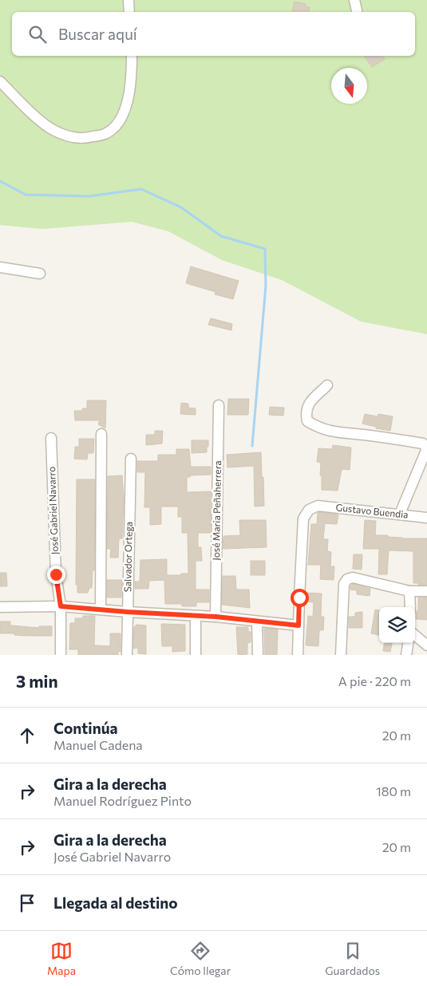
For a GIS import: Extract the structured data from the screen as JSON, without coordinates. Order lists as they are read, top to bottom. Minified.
{"streets":{"street":["José Gabriel Navarro","José Maria Peñaherrera","Gustavo Buendia","Salvador Ortega"]},"north":"bottom","page":{"search":"Buscar aquí","heading":["3 min","A pie · 220 m"],"list":[["Continúa","Manuel Cadena","20 m"],["Gira a la derecha","Manuel Rodríguez Pinto","180 m"],["Gira a la derecha","José Gabriel Navarro","20 m"],"Llegada al destino"],"nav":["Mapa","Cómo llegar","Guardados"]}}
